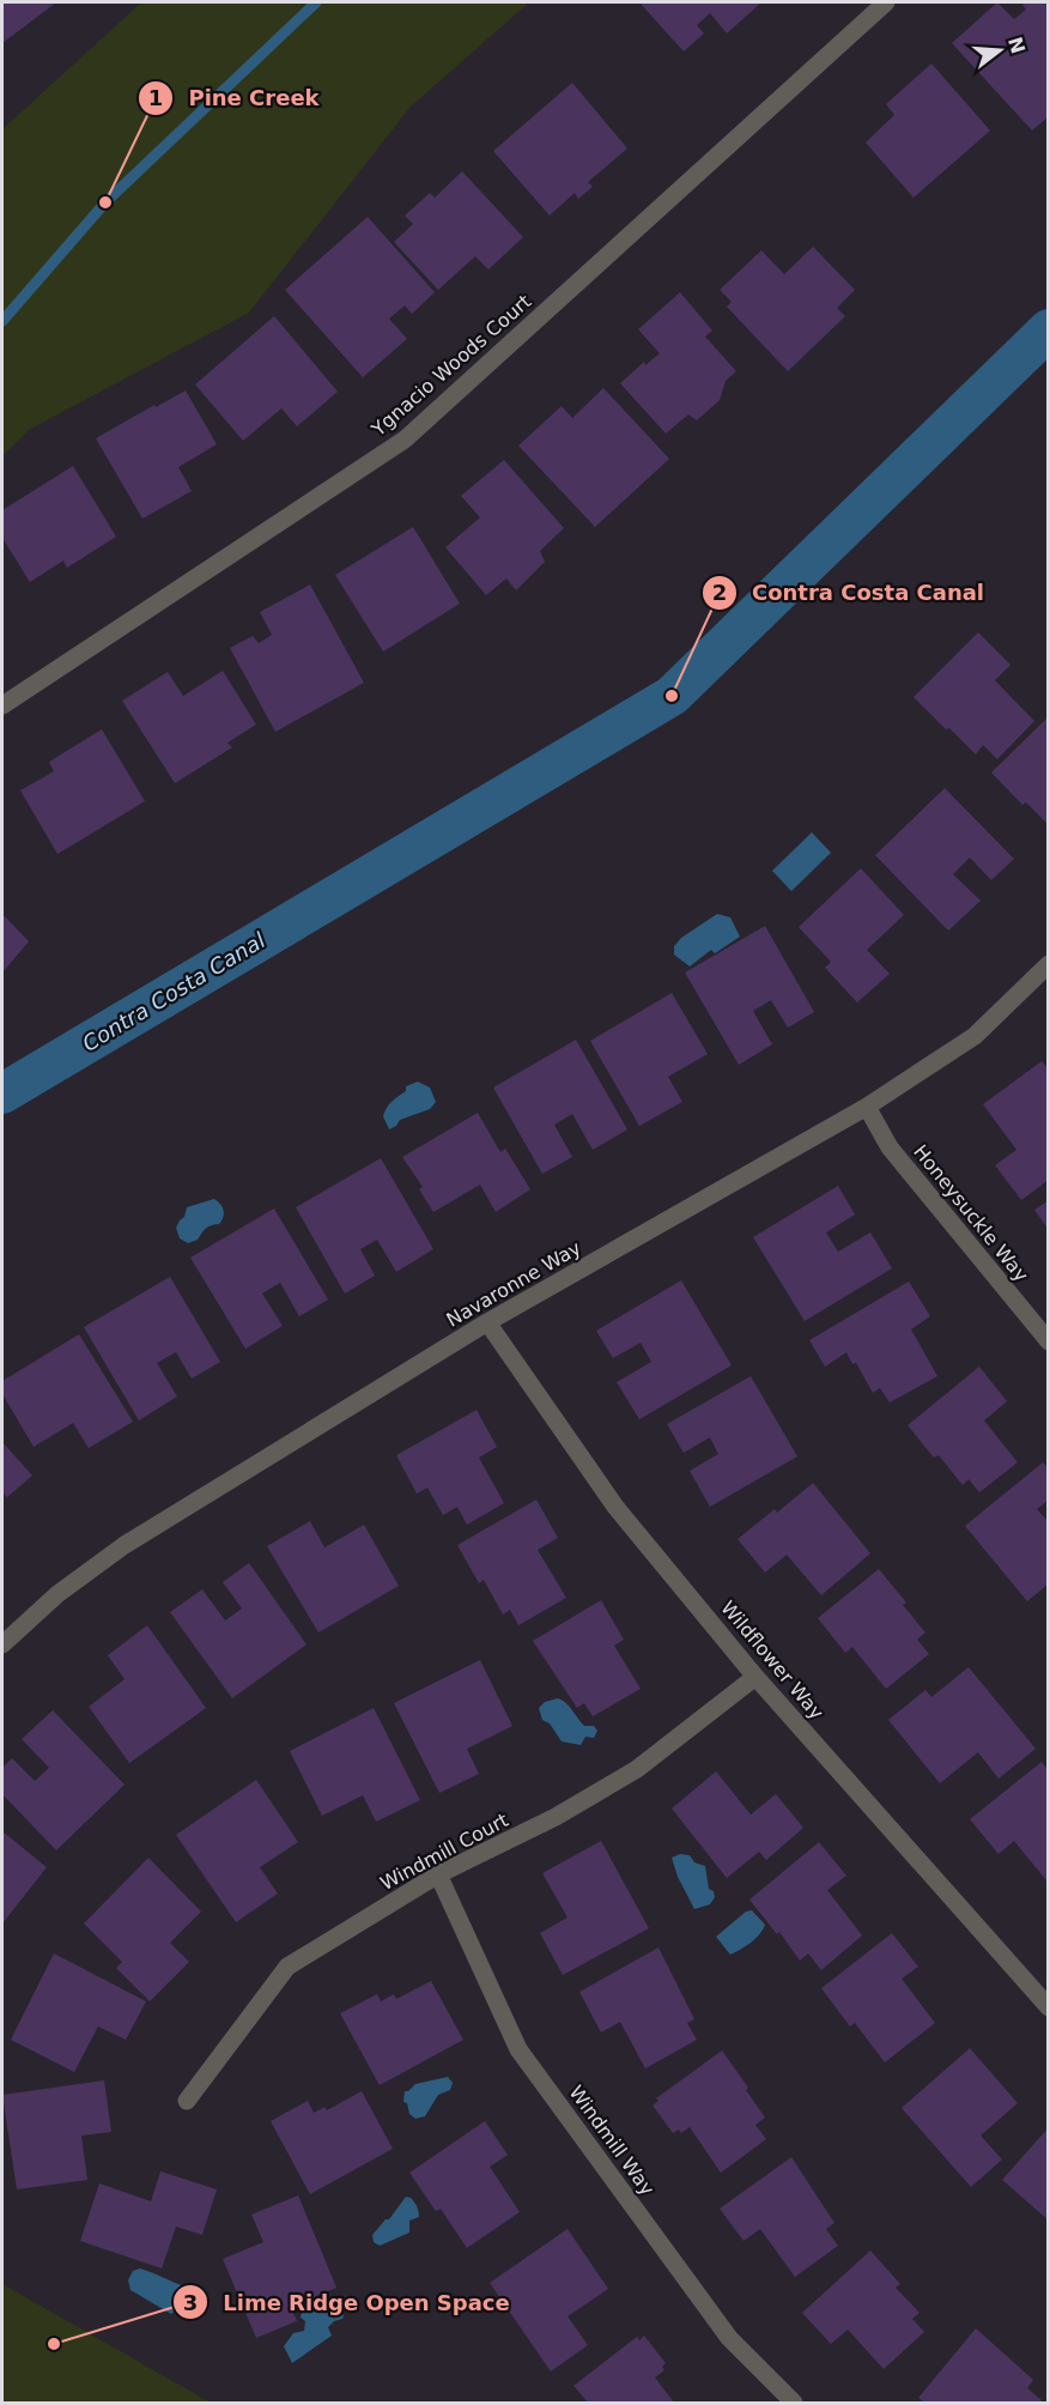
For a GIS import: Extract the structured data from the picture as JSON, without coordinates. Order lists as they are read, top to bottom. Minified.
{"streets":{"street":["Ygnacio Woods Court","Honeysuckle Way","Navaronne Way","Wildflower Way","Windmill Court","Windmill Way"]},"crossings":[["Honeysuckle Way","Navaronne Way"],["Navaronne Way","Wildflower Way"],["Wildflower Way","Windmill Court"],["Windmill Court","Windmill Way"]],"water":["Contra Costa Canal"],"places":["Pine Creek","Contra Costa Canal","Lime Ridge Open Space"],"north":"right"}
